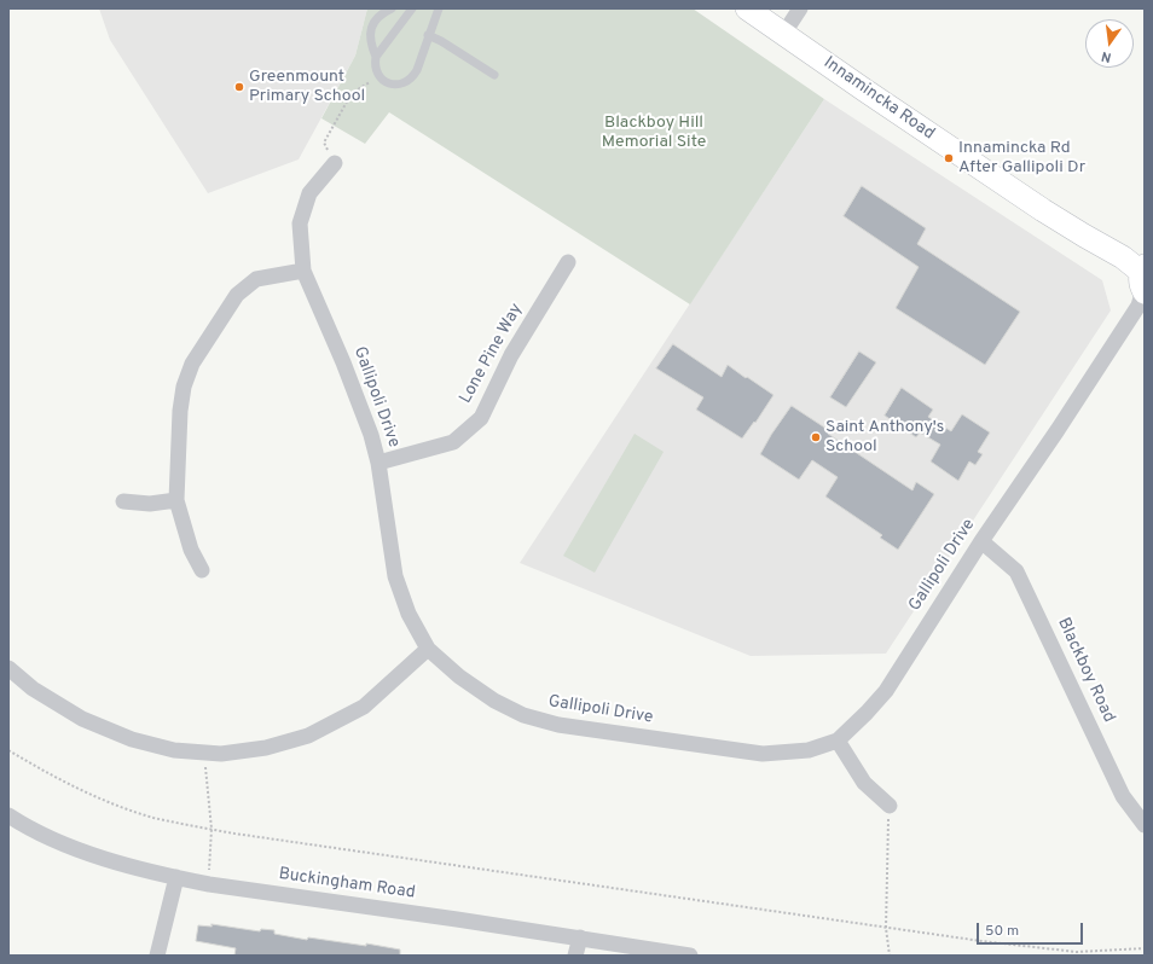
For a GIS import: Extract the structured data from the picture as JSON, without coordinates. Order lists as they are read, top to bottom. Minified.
{"streets":{"main road":["Innamincka Road"],"street":["Lone Pine Way","Gallipoli Drive","Blackboy Road","Buckingham Road"]},"crossings":[["Innamincka Road","Gallipoli Drive"],["Lone Pine Way","Gallipoli Drive"],["Gallipoli Drive","Blackboy Road"]],"parks":["Blackboy Hill Memorial Site"],"places":["Greenmount Primary School","Innamincka Rd After Gallipoli Dr","Saint Anthony's School"],"scale_bar":"50 m","north":"bottom"}
